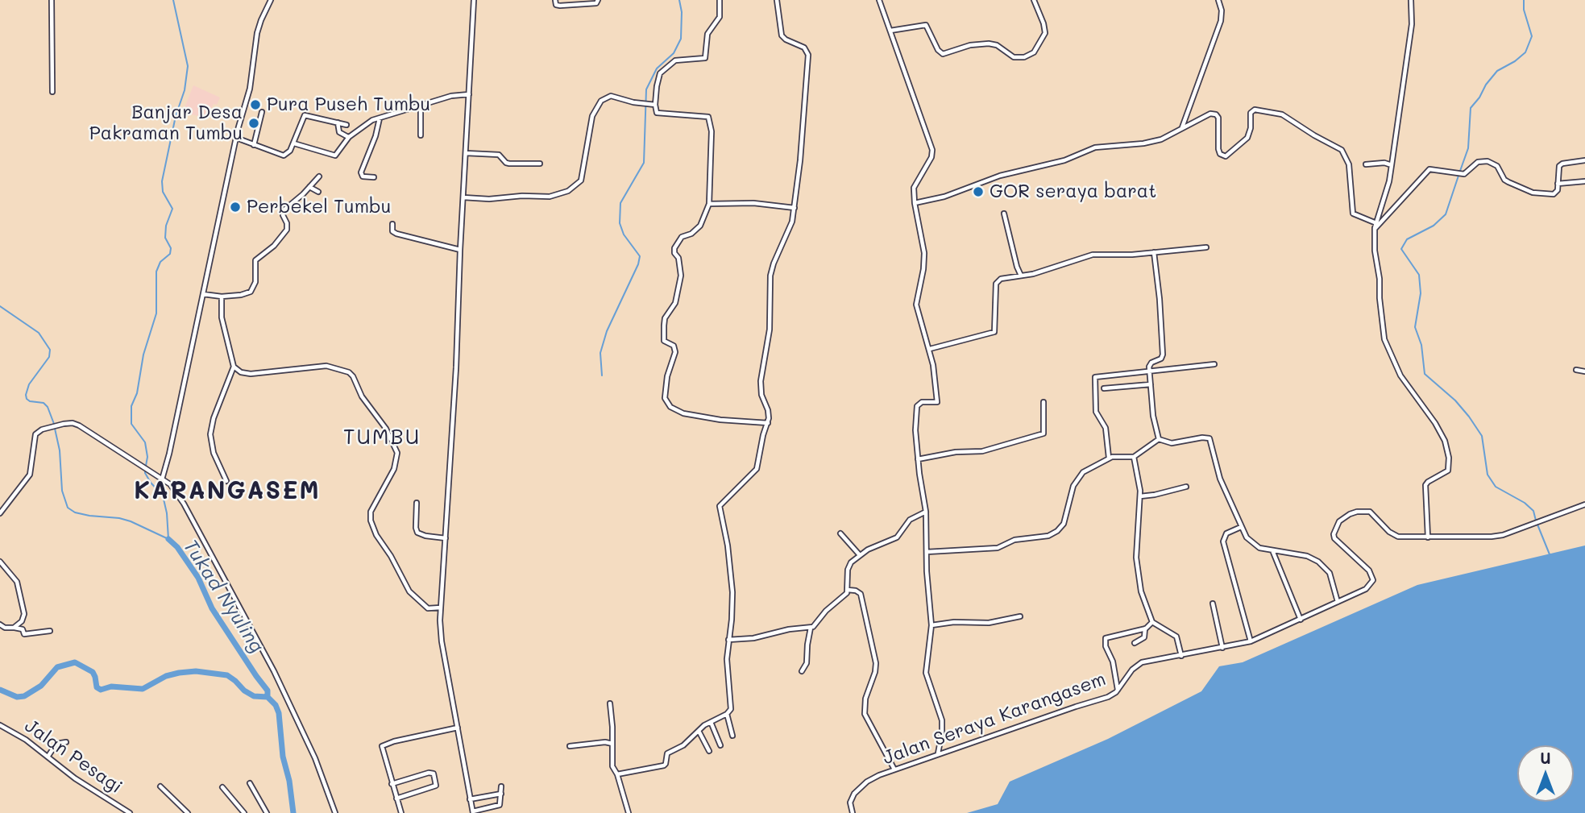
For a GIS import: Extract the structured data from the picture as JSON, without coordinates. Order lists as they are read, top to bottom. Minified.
{"streets":{"street":["Jalan Seraya Karangasem","Jalan Pesagi"]},"districts":["TUMBU","KARANGASEM"],"water":["Tukad Nyuling"],"places":["Pura Puseh Tumbu","Banjar Desa Pakraman Tumbu","GOR seraya barat","Perbekel Tumbu"],"north":"top"}
